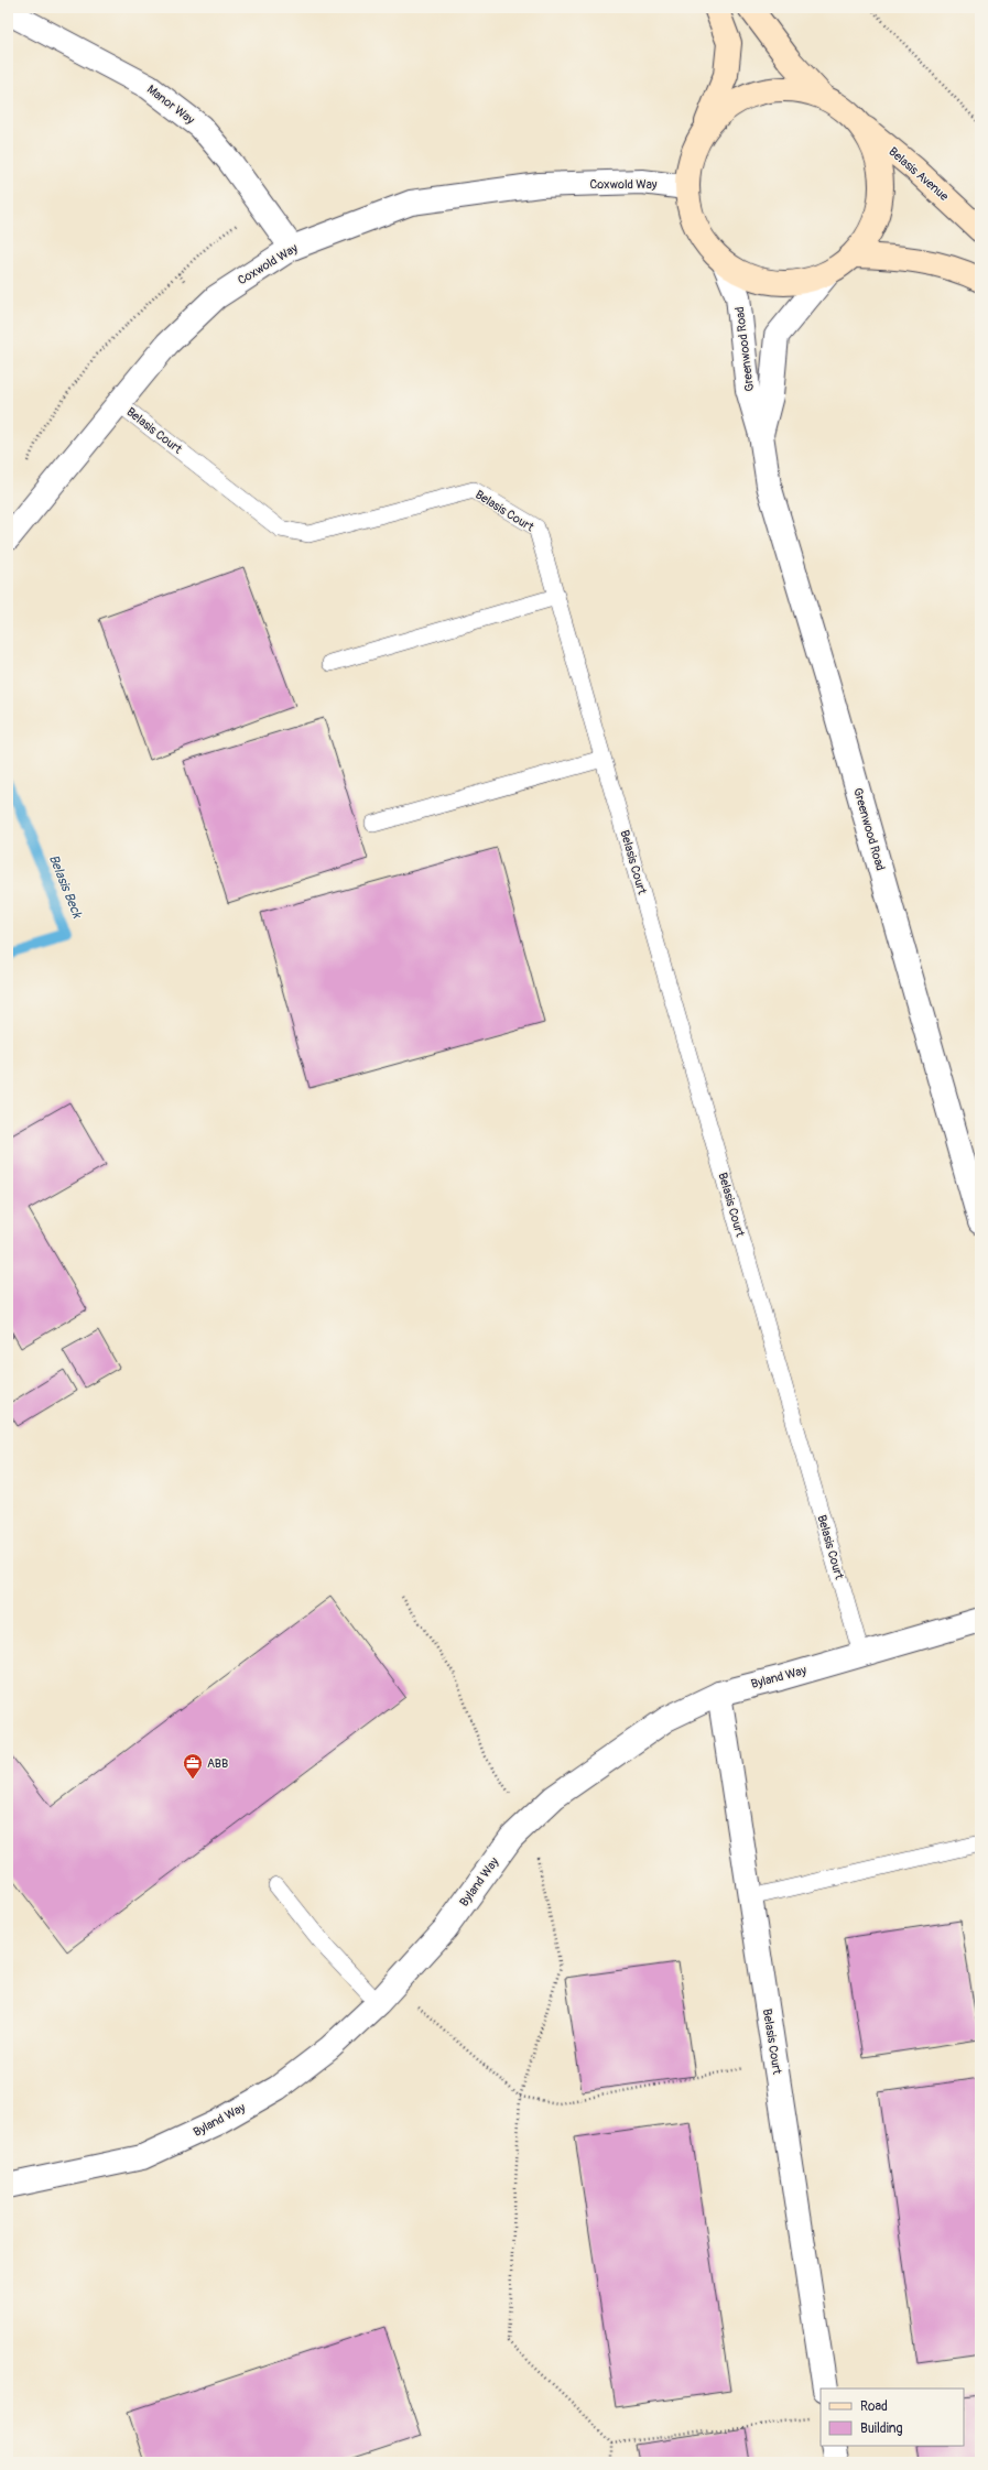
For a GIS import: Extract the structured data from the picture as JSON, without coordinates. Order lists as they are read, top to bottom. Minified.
{"streets":{"main road":["Belasis Avenue"],"street":["Manor Way","Coxwold Way","Greenwood Road","Belasis Court","Byland Way"]},"crossings":[["Manor Way","Coxwold Way"],["Coxwold Way","Belasis Court"],["Belasis Court","Byland Way"]],"water":["Belasis Beck"],"places":{"office":["ABB"]},"legend":["Road","Building"]}
